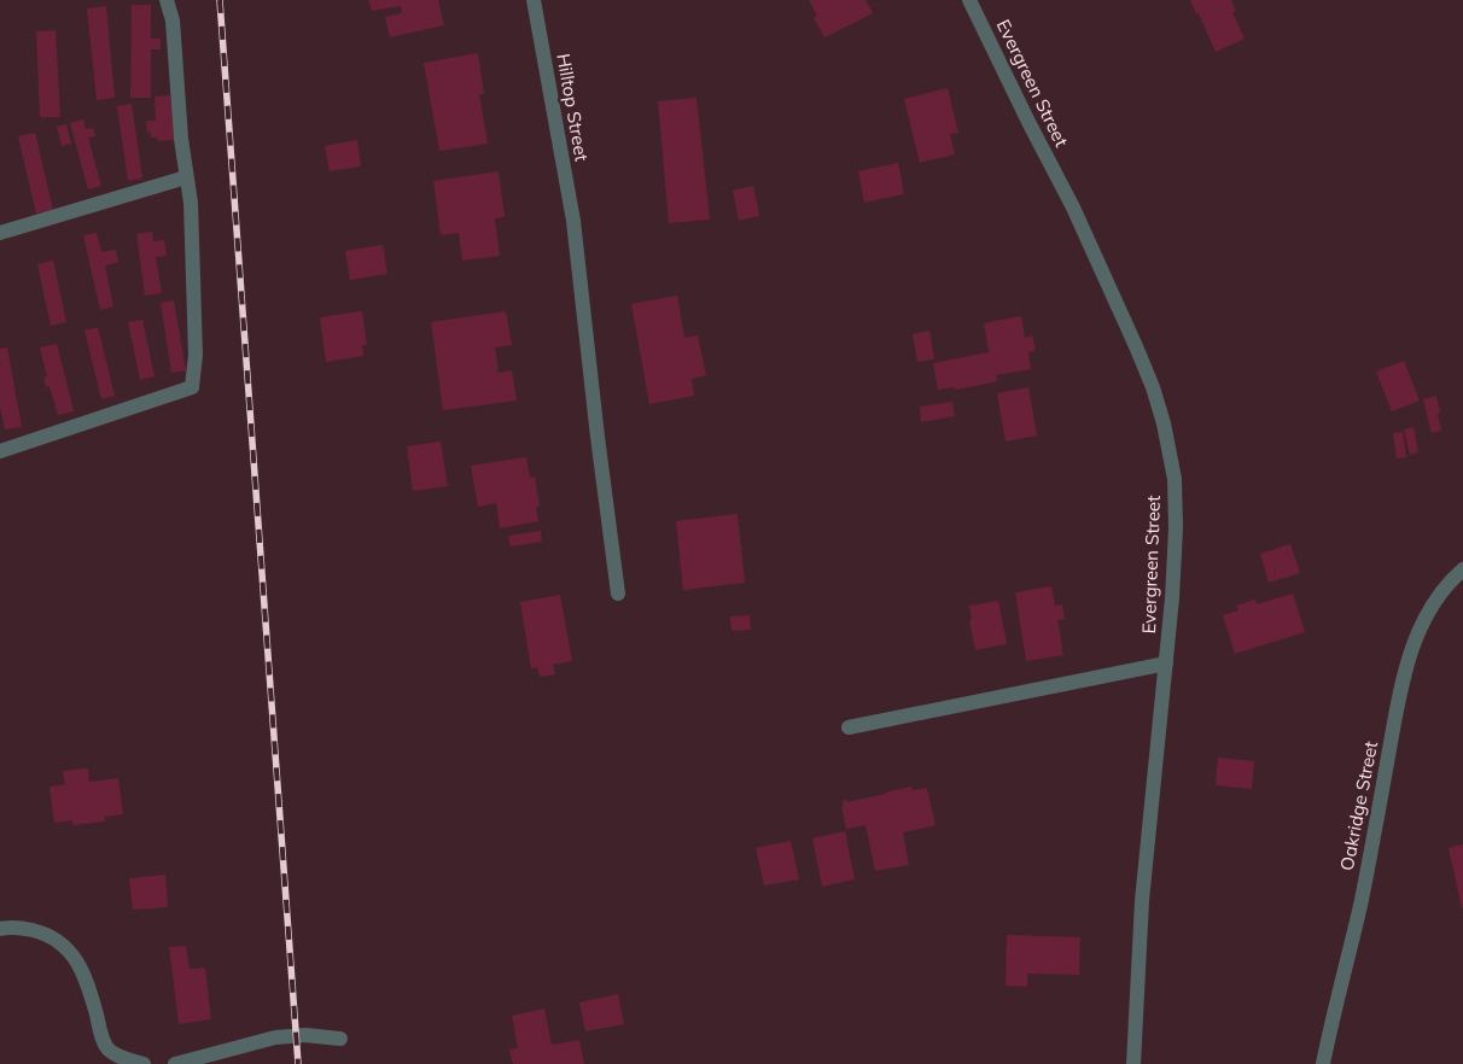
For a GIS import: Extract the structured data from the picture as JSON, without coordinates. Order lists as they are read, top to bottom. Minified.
{"streets":{"street":["Evergreen Street","Hilltop Street","Oakridge Street"]}}
